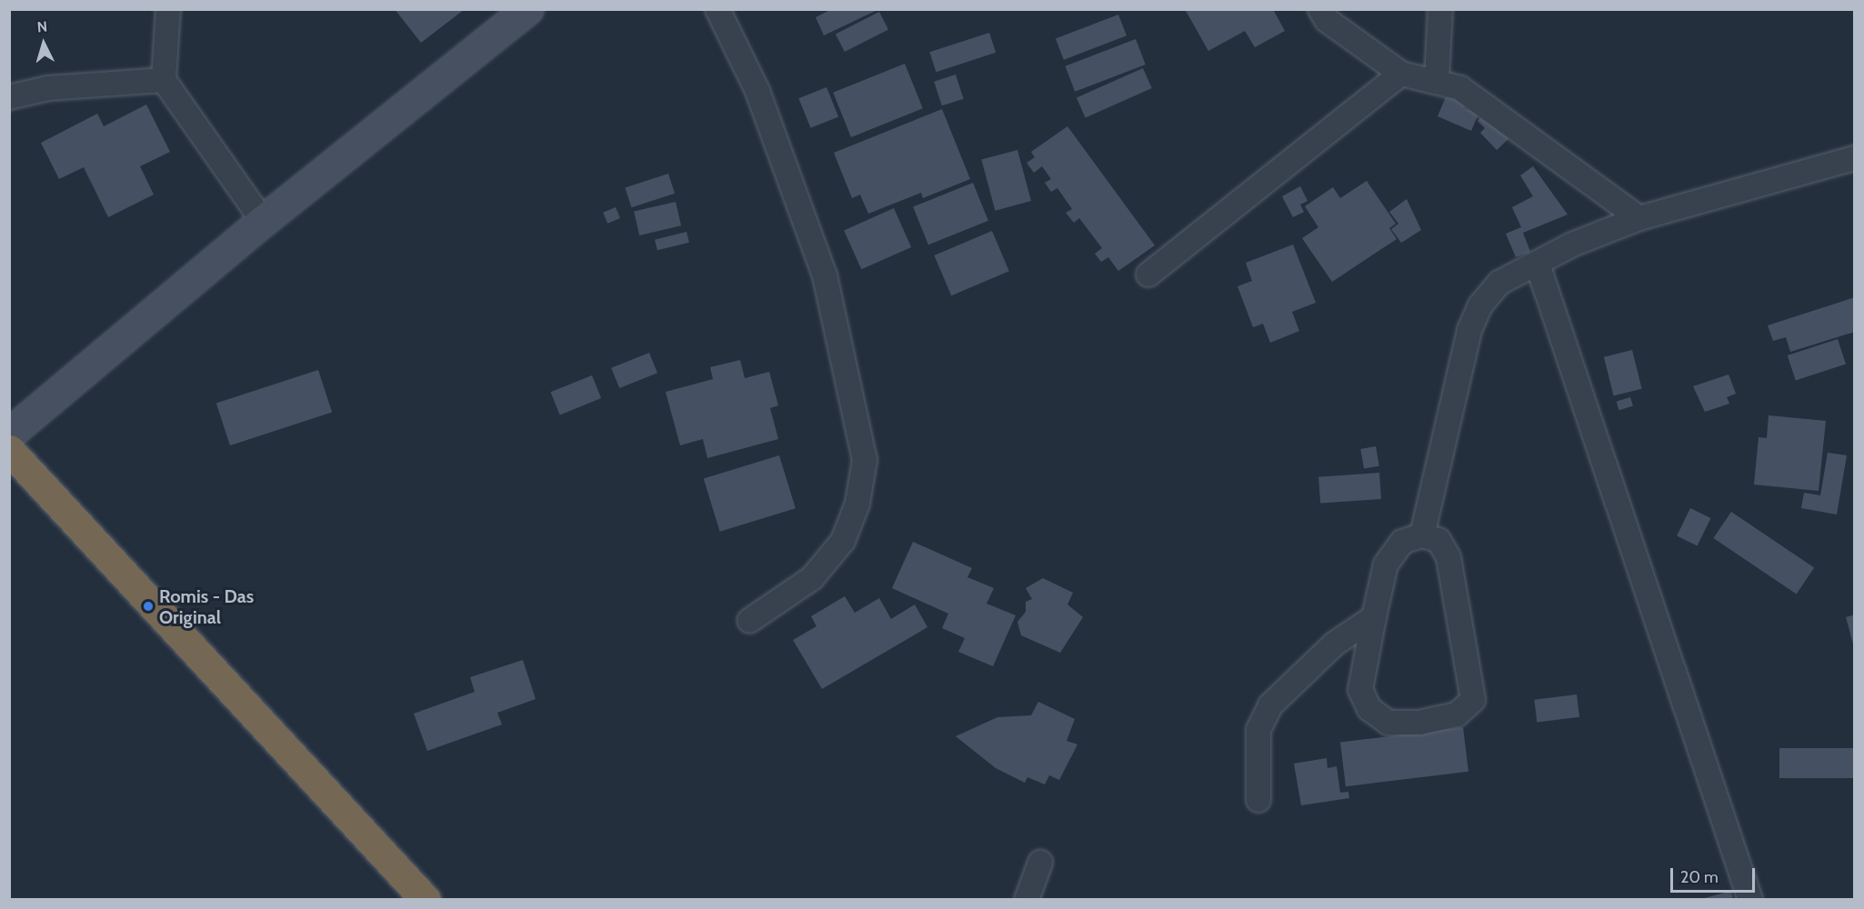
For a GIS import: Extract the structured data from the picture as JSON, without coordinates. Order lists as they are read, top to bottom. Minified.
{"places":["Romis - Das Original"],"scale_bar":"20 m","north":"top"}
